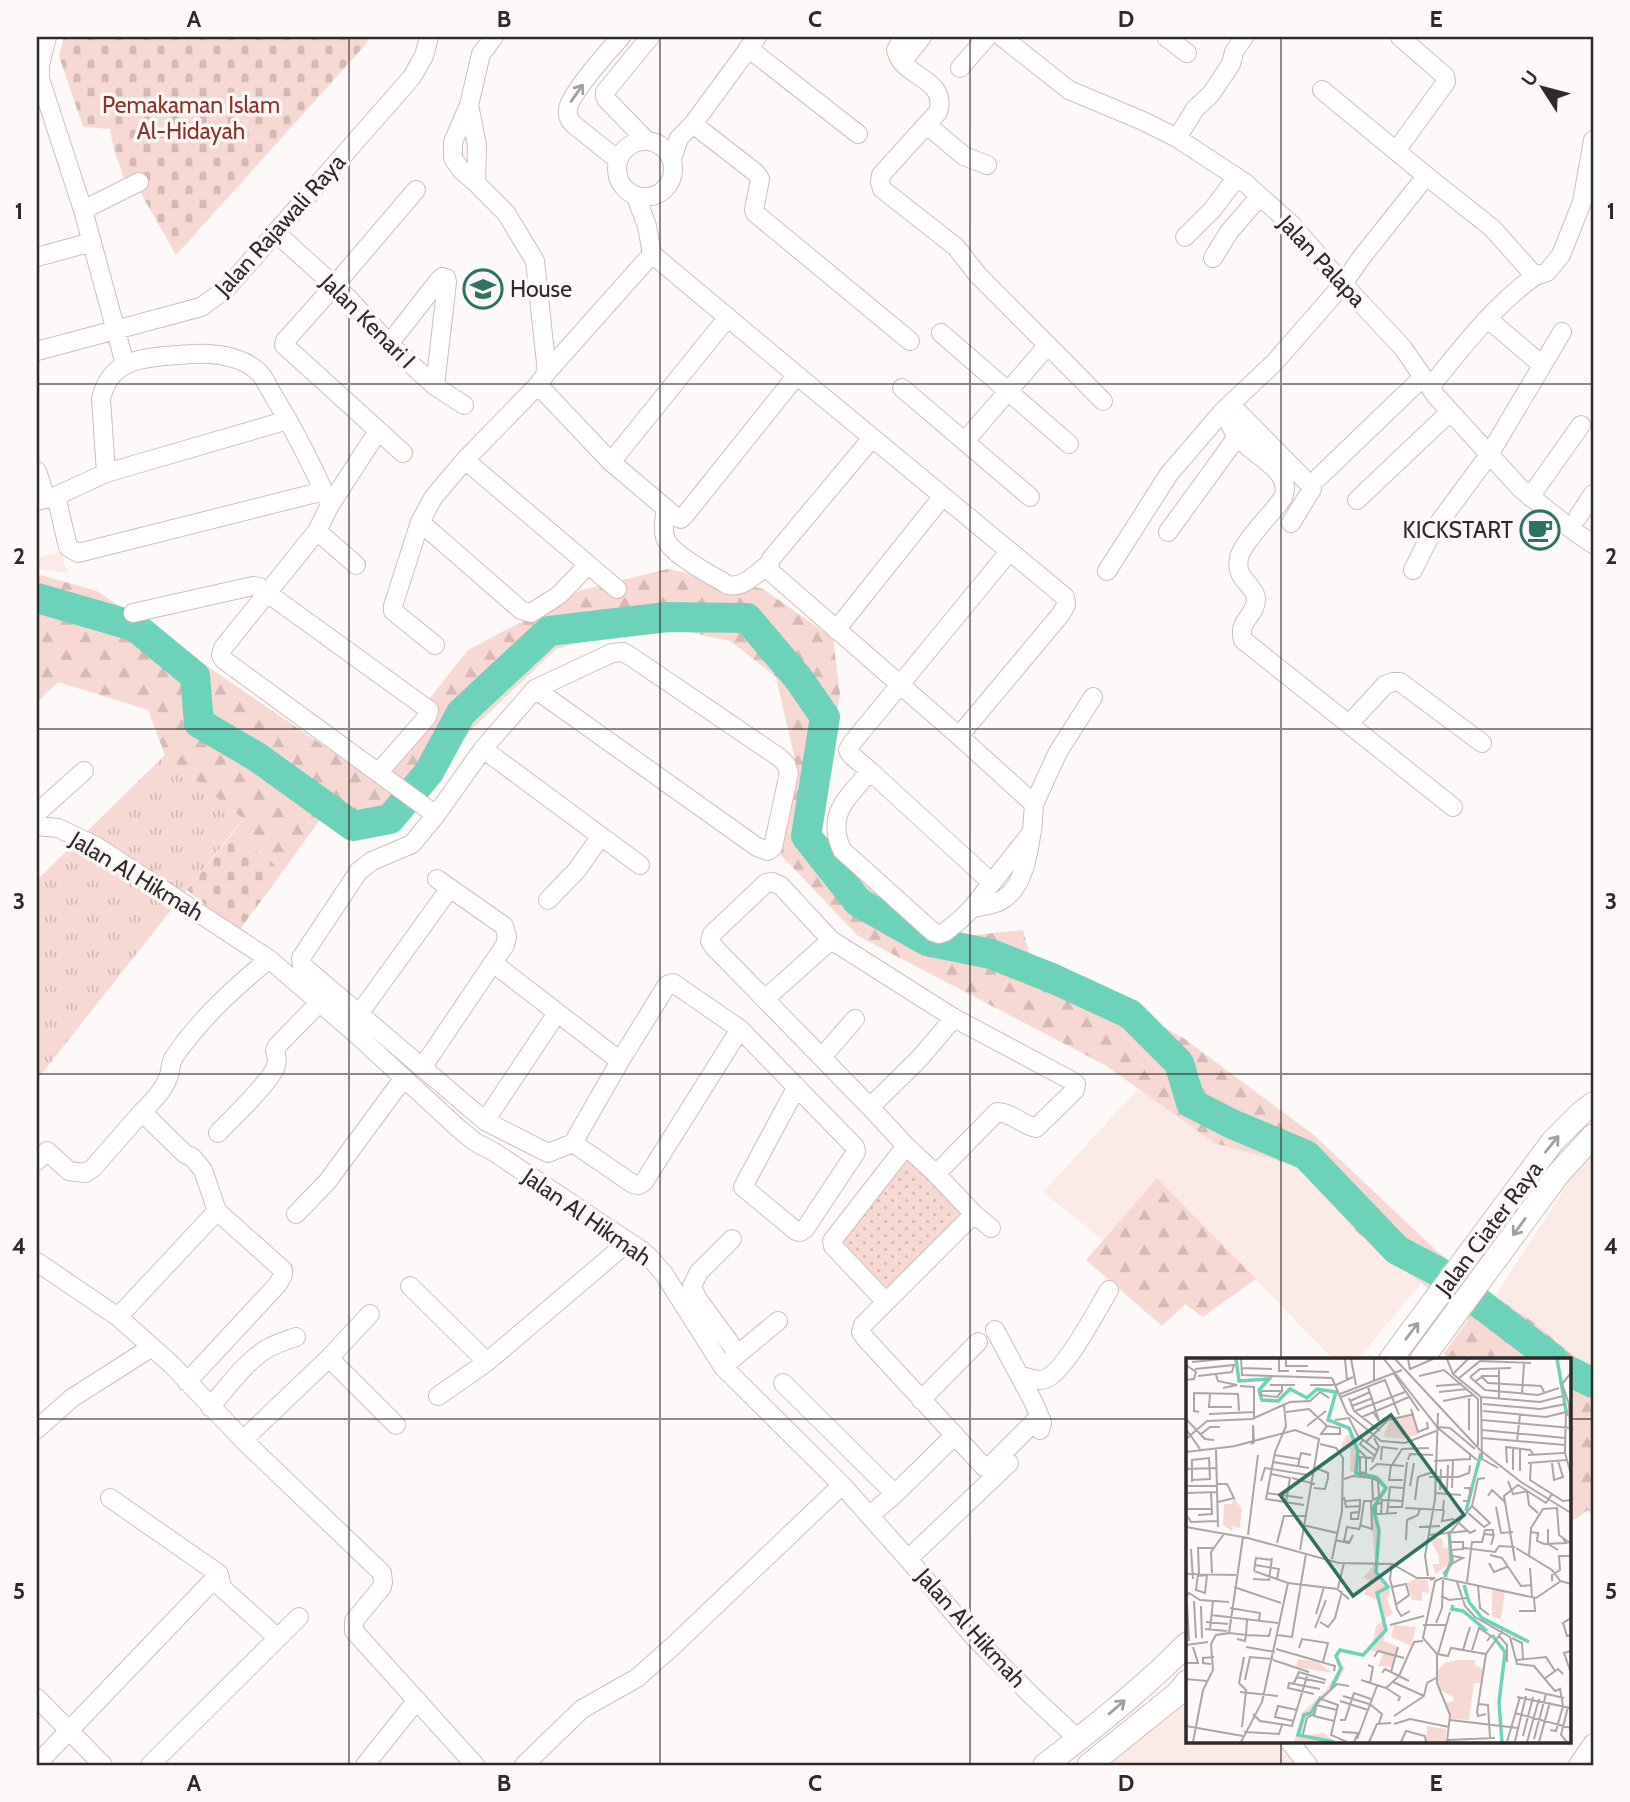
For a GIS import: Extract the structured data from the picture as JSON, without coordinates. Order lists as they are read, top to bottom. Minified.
{"streets":{"main road":["Jalan Ciater Raya"],"street":["Jalan Rajawali Raya","Jalan Palapa","Jalan Kenari I","Jalan Al Hikmah"]},"crossings":[["Jalan Rajawali Raya","Jalan Kenari I"]],"parks":["Pemakaman Islam Al-Hidayah"],"places":{"school or university":["House"],"cafe":["KICKSTART"]},"north":"top left","grid":{"columns":["A","B","C","D","E"],"rows":["1","2","3","4","5"]}}
